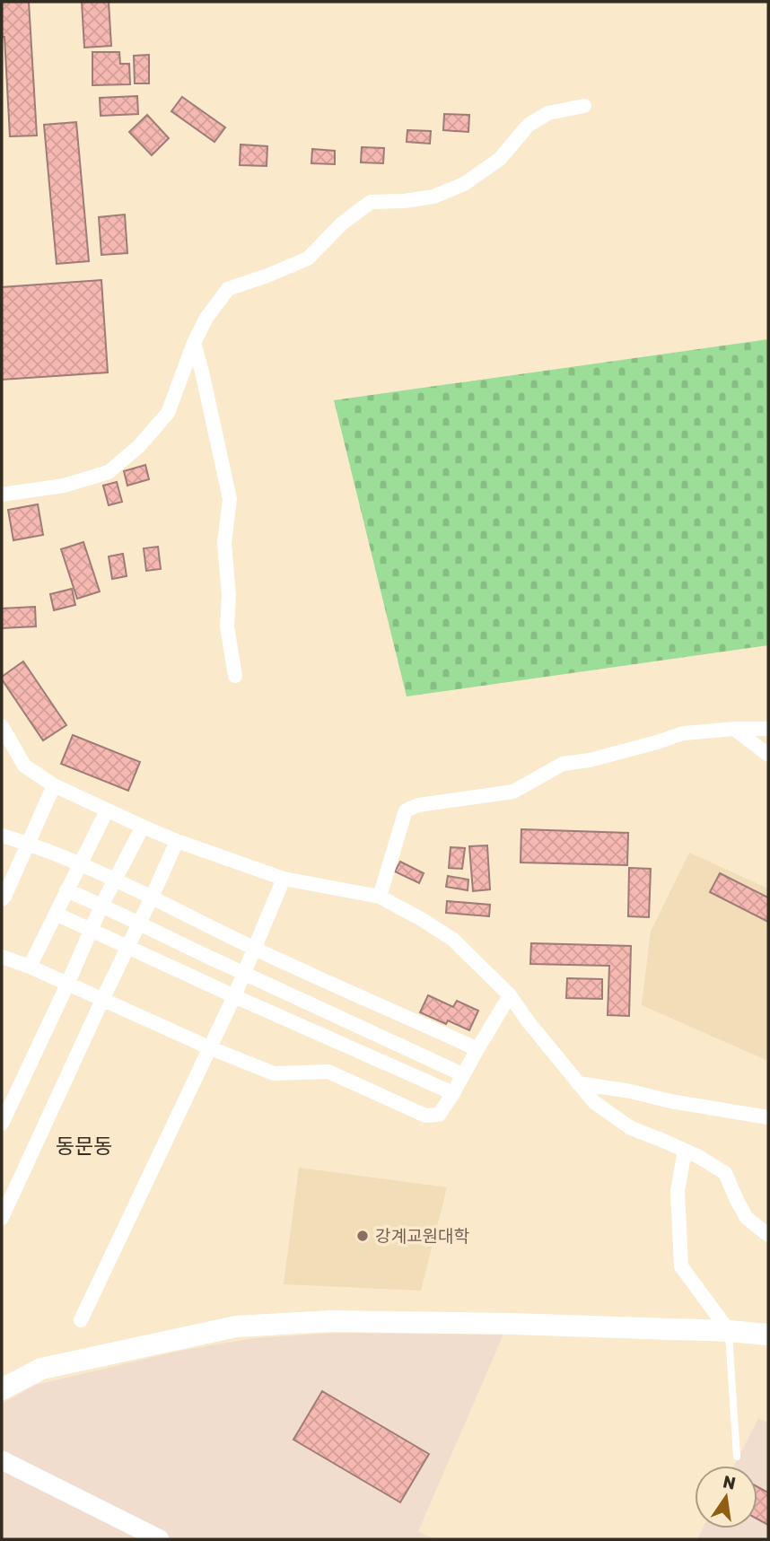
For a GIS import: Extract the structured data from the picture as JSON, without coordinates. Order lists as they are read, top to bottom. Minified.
{"districts":["동문동"],"places":["강계교원대학"],"north":"top"}
